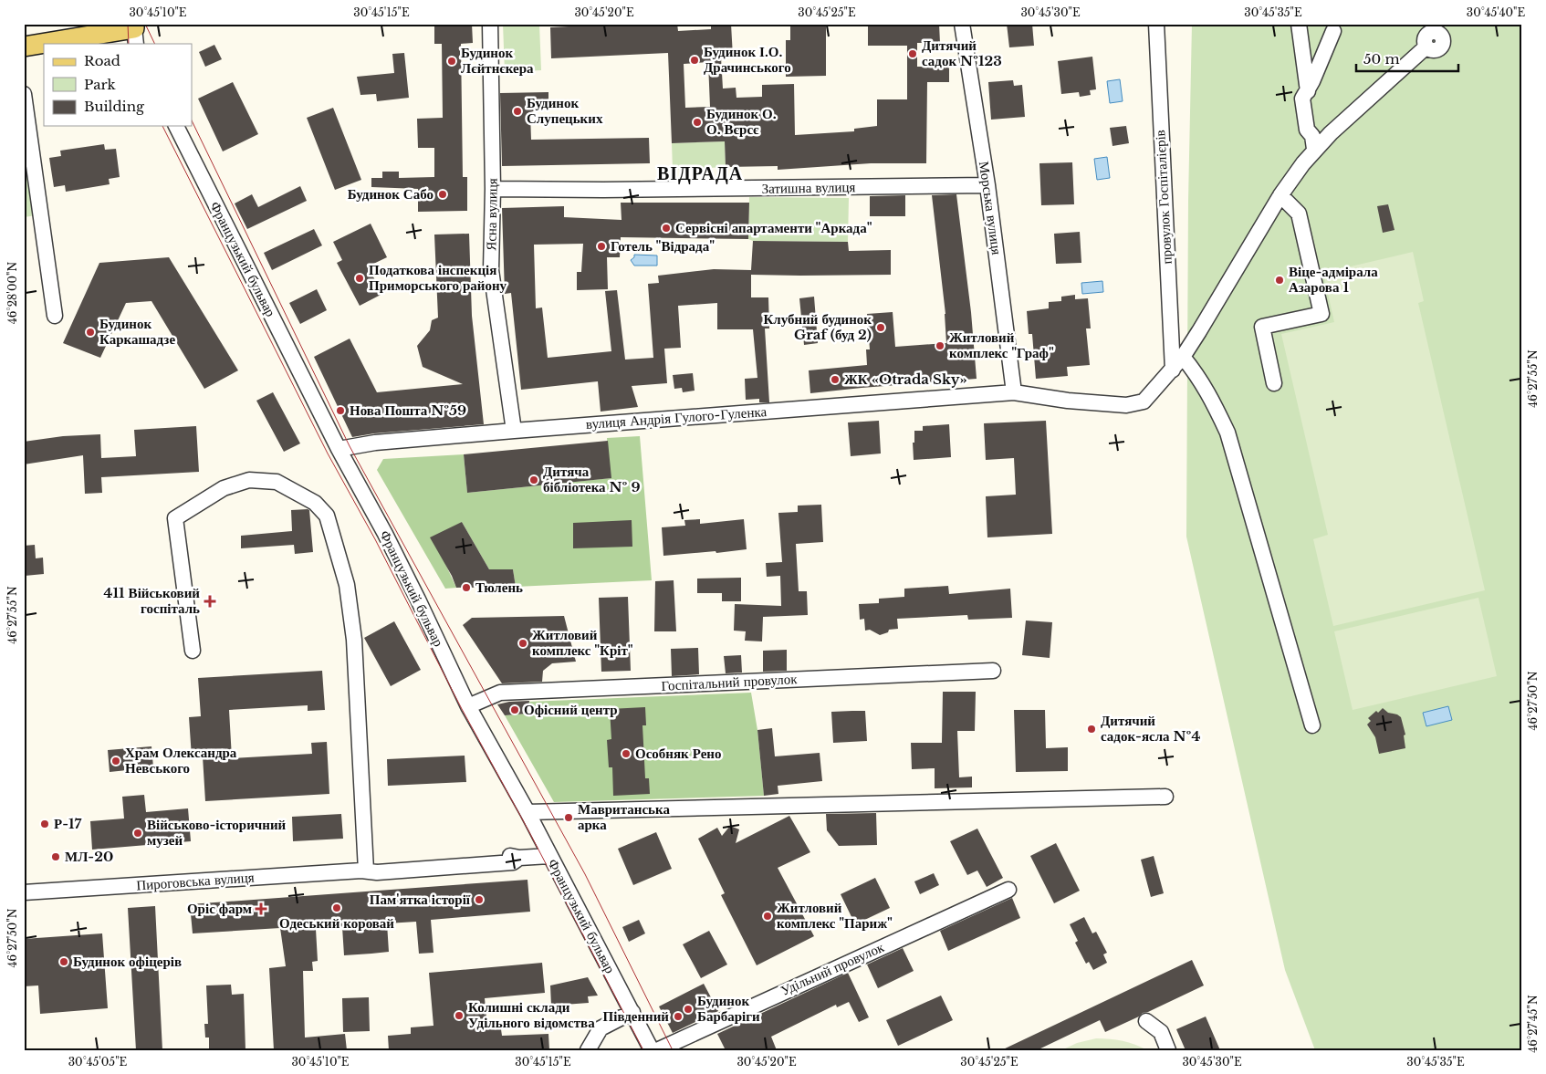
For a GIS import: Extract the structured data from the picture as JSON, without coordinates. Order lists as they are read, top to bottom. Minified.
{"streets":{"street":["Затишна вулиця","провулок Госпіталієрів","Морська вулиця","Ясна вулиця","Французький бульвар","вулиця Андрія Гулого-Гуленка","Госпітальний провулок","Пироговська вулиця","Удільний провулок"]},"crossings":[["Затишна вулиця","Морська вулиця"],["Затишна вулиця","Ясна вулиця"],["провулок Госпіталієрів","вулиця Андрія Гулого-Гуленка"],["Морська вулиця","вулиця Андрія Гулого-Гуленка"],["Ясна вулиця","вулиця Андрія Гулого-Гуленка"],["Французький бульвар","вулиця Андрія Гулого-Гуленка"],["Французький бульвар","Госпітальний провулок"],["Французький бульвар","Пироговська вулиця"]],"districts":["ВІДРАДА"],"places":{"other":["Дитячий садок №123","Будинок І.О. Драчинського","Будинок Лєйтнєкера","Будинок Слупецьких","Будинок О. О. Вєрсє","Будинок Сабо","Сервісні апартаменти \"Аркада\"","Готель \"Відрада\"","Податкова інспекція Приморського району","Віце-адмірала Азарова 1","Клубний будинок Graf (буд 2)","Будинок Каркашадзе","Житловий комплекс \"Граф\"","ЖК «Otrada Sky»","Нова Пошта №59","Дитяча бібліотека № 9","Тюлень","Житловий комплекс \"Кріт\"","Офісний центр","Дитячий садок-ясла №4","Особняк Рено","Храм Олександра Невського","Мавританська арка","Р-17","Військово-історичний музей","МЛ-20","Пам'ятка історії","Одеський коровай","Житловий комплекс \"Париж\"","Будинок офіцерів","Будинок Барбаріги","Колишні склади Удільного відомства","Південний"],"health":["411 Військовий госпіталь","Оріс фарм"]},"legend":["Road","Park","Building"],"scale_bar":"50 m","coordinates":["30°45'10\"E","30°45'15\"E","30°45'20\"E","30°45'25\"E","30°45'30\"E","30°45'35\"E","30°45'40\"E","46°28'00\"N","46°27'55\"N","46°27'50\"N","46°27'45\"N","30°45'05\"E"]}
